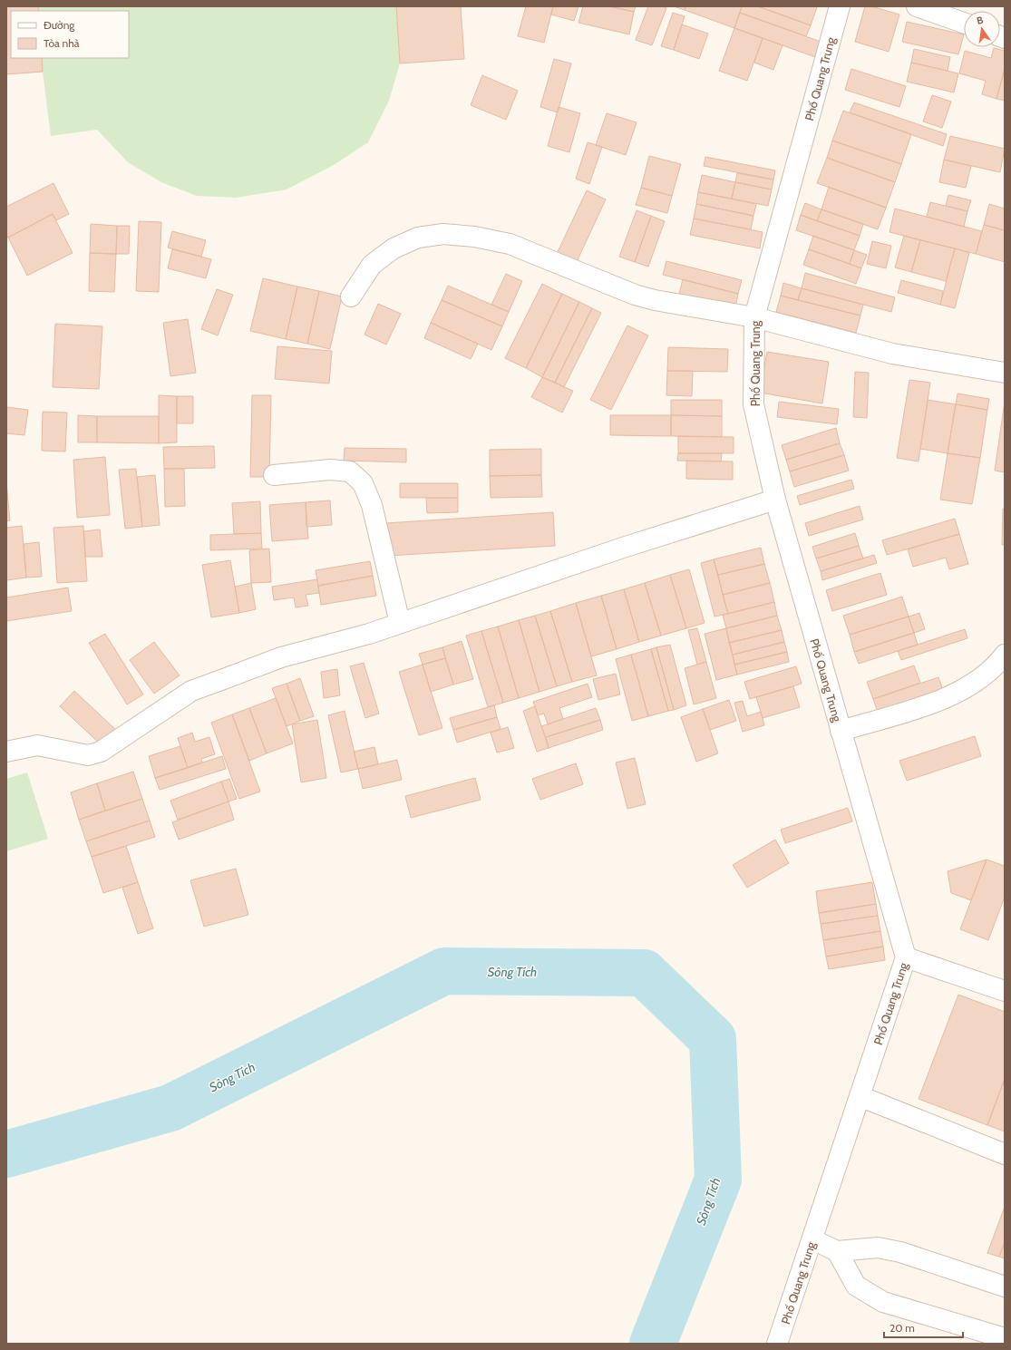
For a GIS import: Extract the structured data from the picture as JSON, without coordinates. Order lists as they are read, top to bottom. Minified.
{"streets":{"street":["Phố Quang Trung"]},"water":["Sông Tích"],"legend":["Đường","Tòa nhà"],"scale_bar":"20 m","north":"top"}
